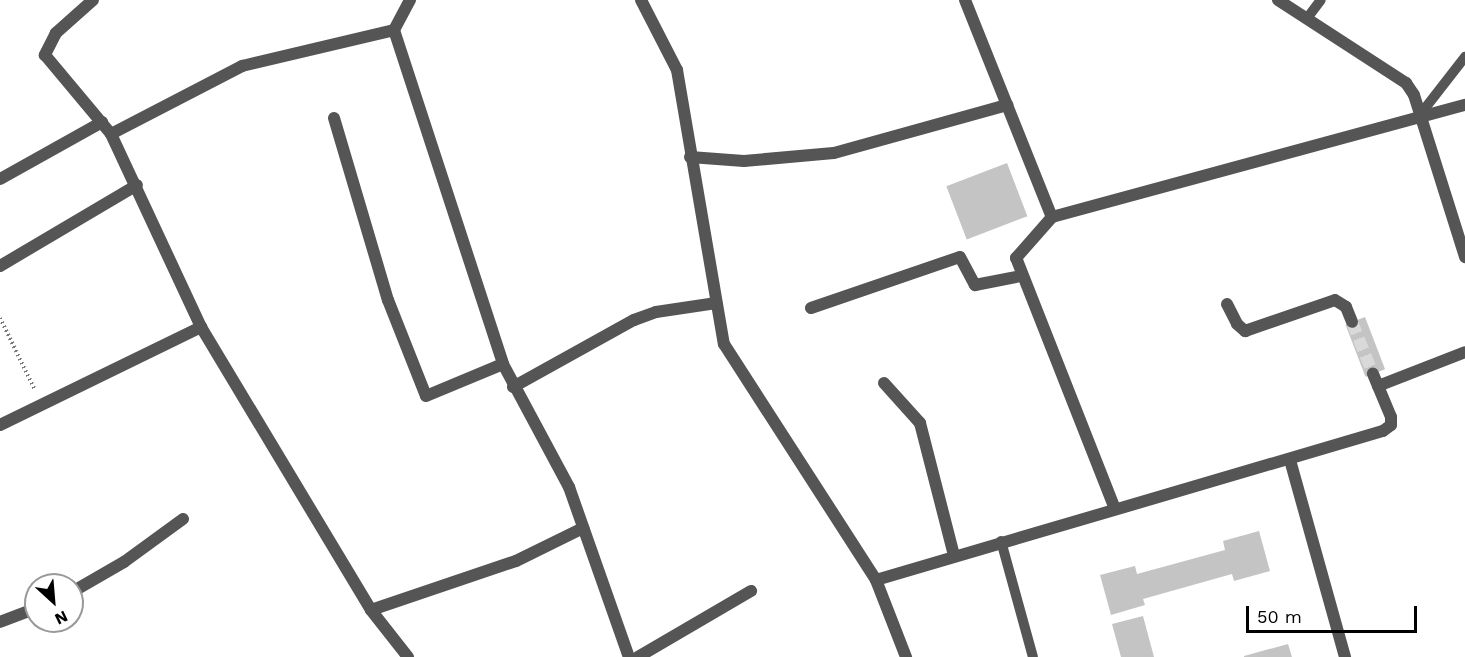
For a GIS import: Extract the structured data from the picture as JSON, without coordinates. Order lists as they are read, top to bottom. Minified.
{"scale_bar":"50 m","north":"bottom right"}
